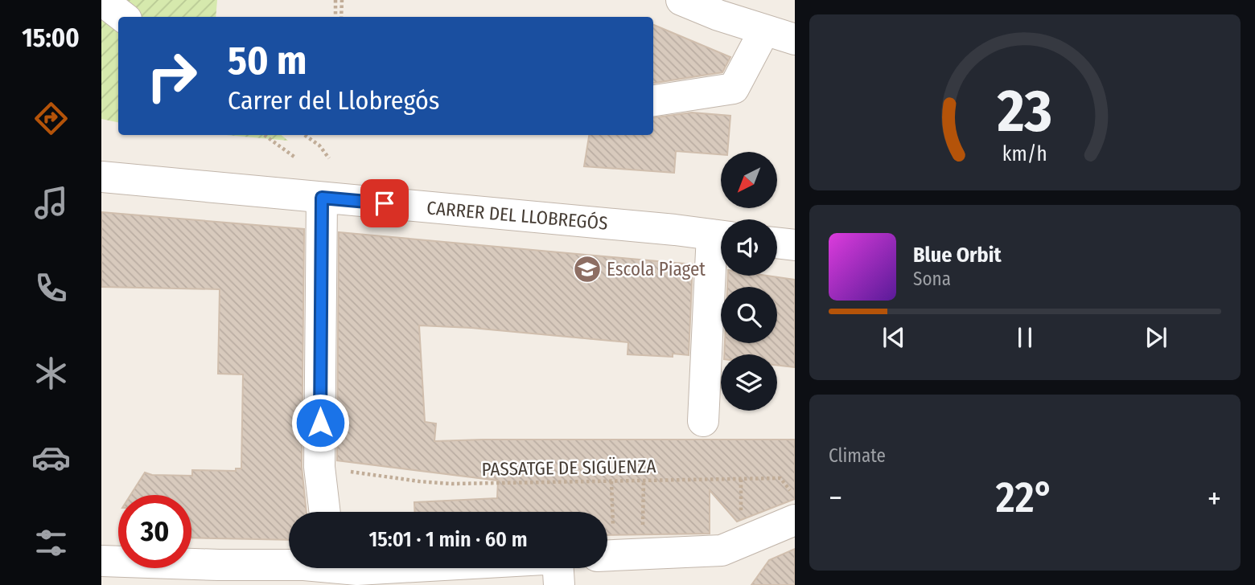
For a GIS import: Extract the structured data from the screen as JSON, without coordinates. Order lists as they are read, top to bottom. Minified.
{"streets":{"street":["CARRER DEL LLOBREGÓS"],"path":["PASSATGE DE SIGÜENZA"]},"places":{"school or university":["Escola Piaget"]},"north":"bottom left","page":{"tabs":"15:00","turn":["50 m","Carrer del Llobregós"],"song":["Blue Orbit","Sona"],"tile":"Climate","heat":["−","22°","+"],"limit":"30","trip":"15:01 · 1 min · 60 m","gauge":["23","km/h"]}}
